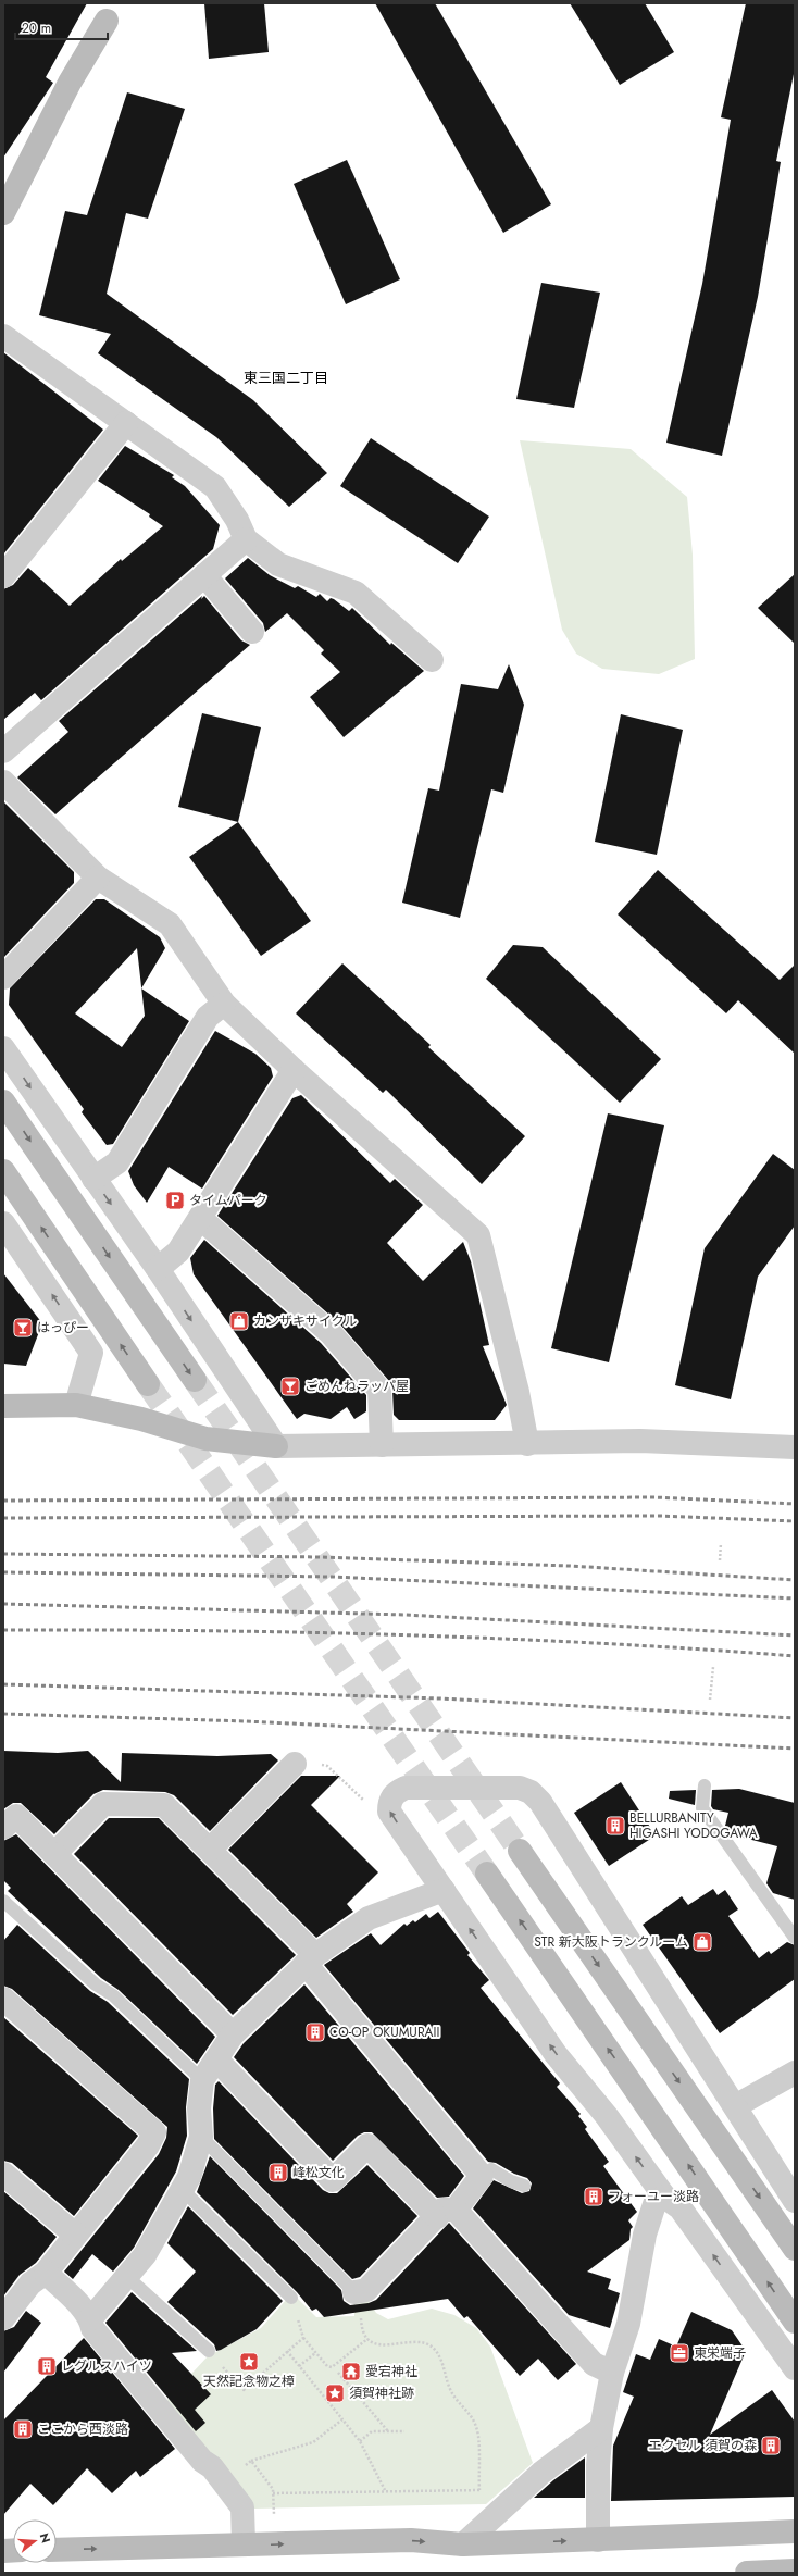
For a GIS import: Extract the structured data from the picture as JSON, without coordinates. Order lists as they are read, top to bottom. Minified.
{"districts":["東三国二丁目"],"places":{"parking":["タイムパーク"],"shop":["カンザキサイクル","STR 新大阪トランクルーム"],"bar":["はっぴー","ごめんねラッパ屋"],"building":["BELLURBANITY HIGASHI YODOGAWA","CO-OP OKUMURAII","峰松文化","フォーユー淡路","レグルスハイツ","ここから西淡路","エクセル 須賀の森"],"office":["東栄端子"],"place":["天然記念物之樟","須賀神社跡"],"temple":["愛宕神社"]},"scale_bar":"20 m","north":"right"}
